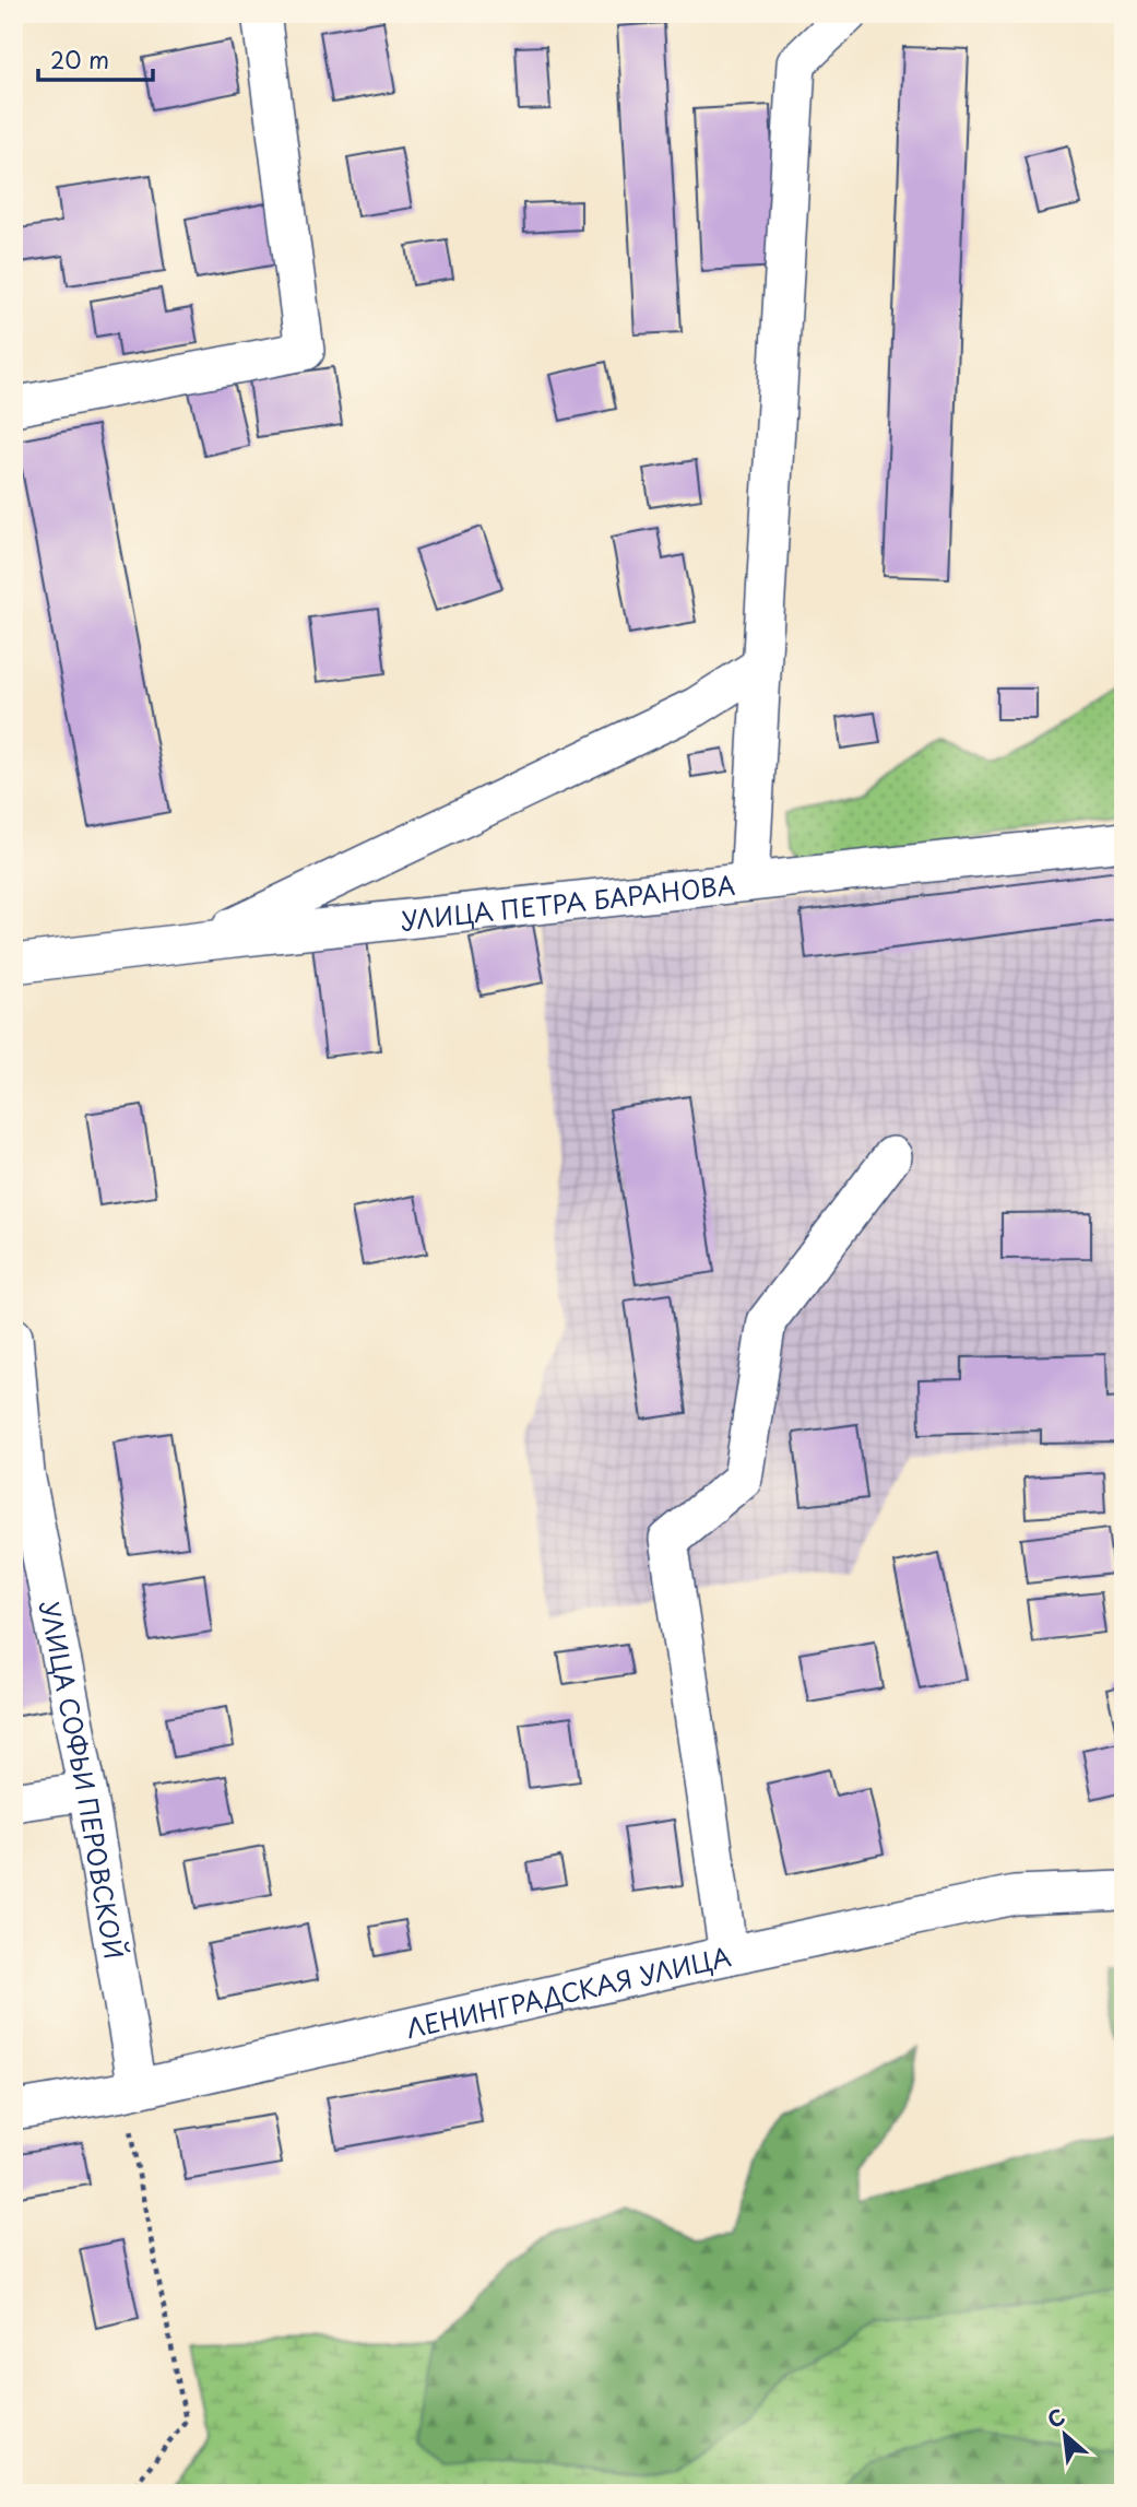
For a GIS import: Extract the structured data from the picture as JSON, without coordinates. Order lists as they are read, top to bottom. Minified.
{"streets":{"street":["УЛИЦА ПЕТРА БАРАНОВА","УЛИЦА СОФЬИ ПЕРОВСКОЙ","ЛЕНИНГРАДСКАЯ УЛИЦА"]},"crossings":[["УЛИЦА СОФЬИ ПЕРОВСКОЙ","ЛЕНИНГРАДСКАЯ УЛИЦА"]],"scale_bar":"20 m","north":"top left"}
